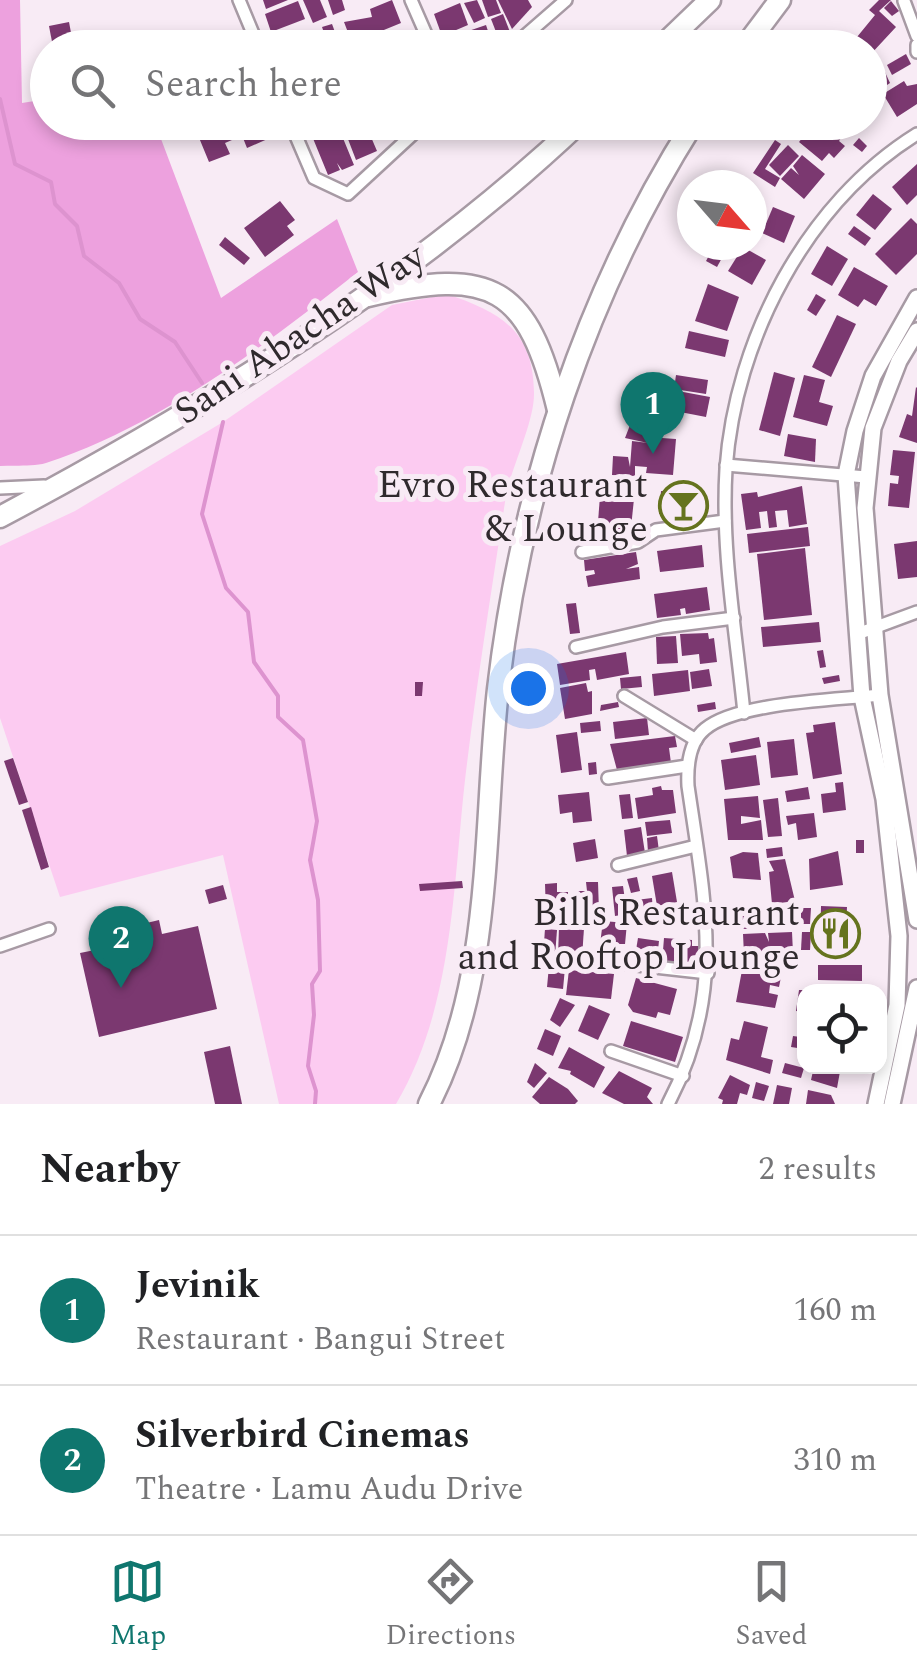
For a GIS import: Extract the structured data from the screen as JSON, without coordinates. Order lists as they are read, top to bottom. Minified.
{"streets":{"highway":["Sani Abacha Way"]},"places":{"bar":["Evro Restaurant & Lounge"],"restaurant":["Bills Restaurant and Rooftop Lounge"]},"north":"bottom right","page":{"search":"Search here","pins":["1","2"],"heading":["Nearby","2 results"],"list":[{"mark":"1","name":"Jevinik","note":"Restaurant · Bangui Street","value":"160 m"},{"mark":"2","name":"Silverbird Cinemas","note":"Theatre · Lamu Audu Drive","value":"310 m"}],"nav":["Map","Directions","Saved"]}}
